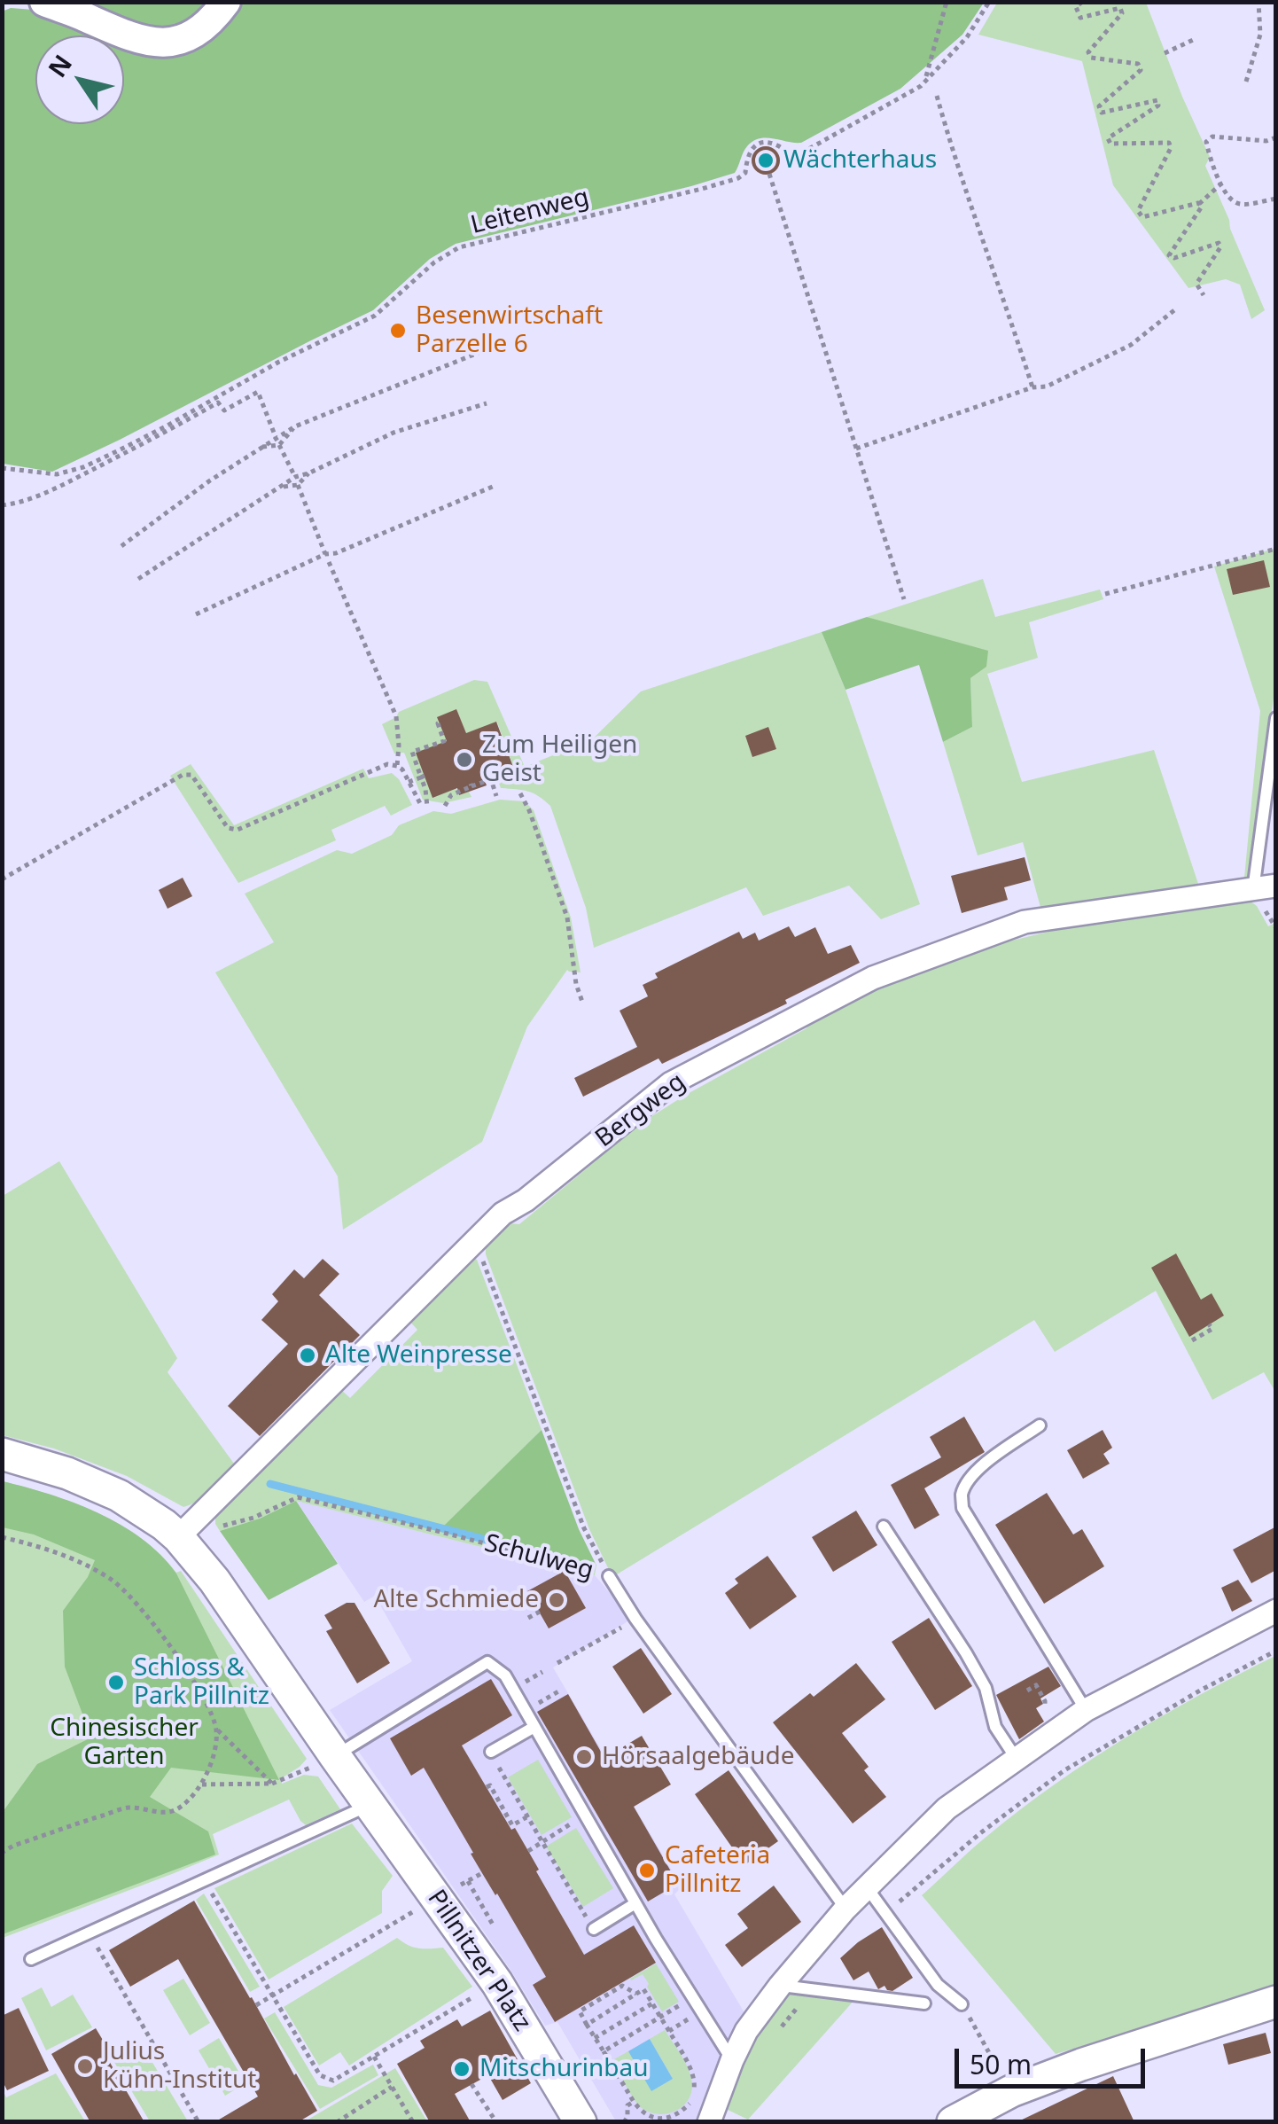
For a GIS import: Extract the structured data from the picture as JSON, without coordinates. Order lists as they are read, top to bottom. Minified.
{"streets":{"main road":["Pillnitzer Platz"],"street":["Bergweg"],"lane":["Schulweg"],"path":["Leitenweg"]},"crossings":[["Bergweg","Pillnitzer Platz"]],"parks":["Chinesischer Garten"],"places":["Wächterhaus","Besenwirtschaft Parzelle 6","Zum Heiligen Geist","Alte Weinpresse","Alte Schmiede","Schloss & Park Pillnitz","Hörsaalgebäude","Cafeteria Pillnitz","Julius Kühn-Institut","Mitschurinbau"],"scale_bar":"50 m","north":"top left"}
